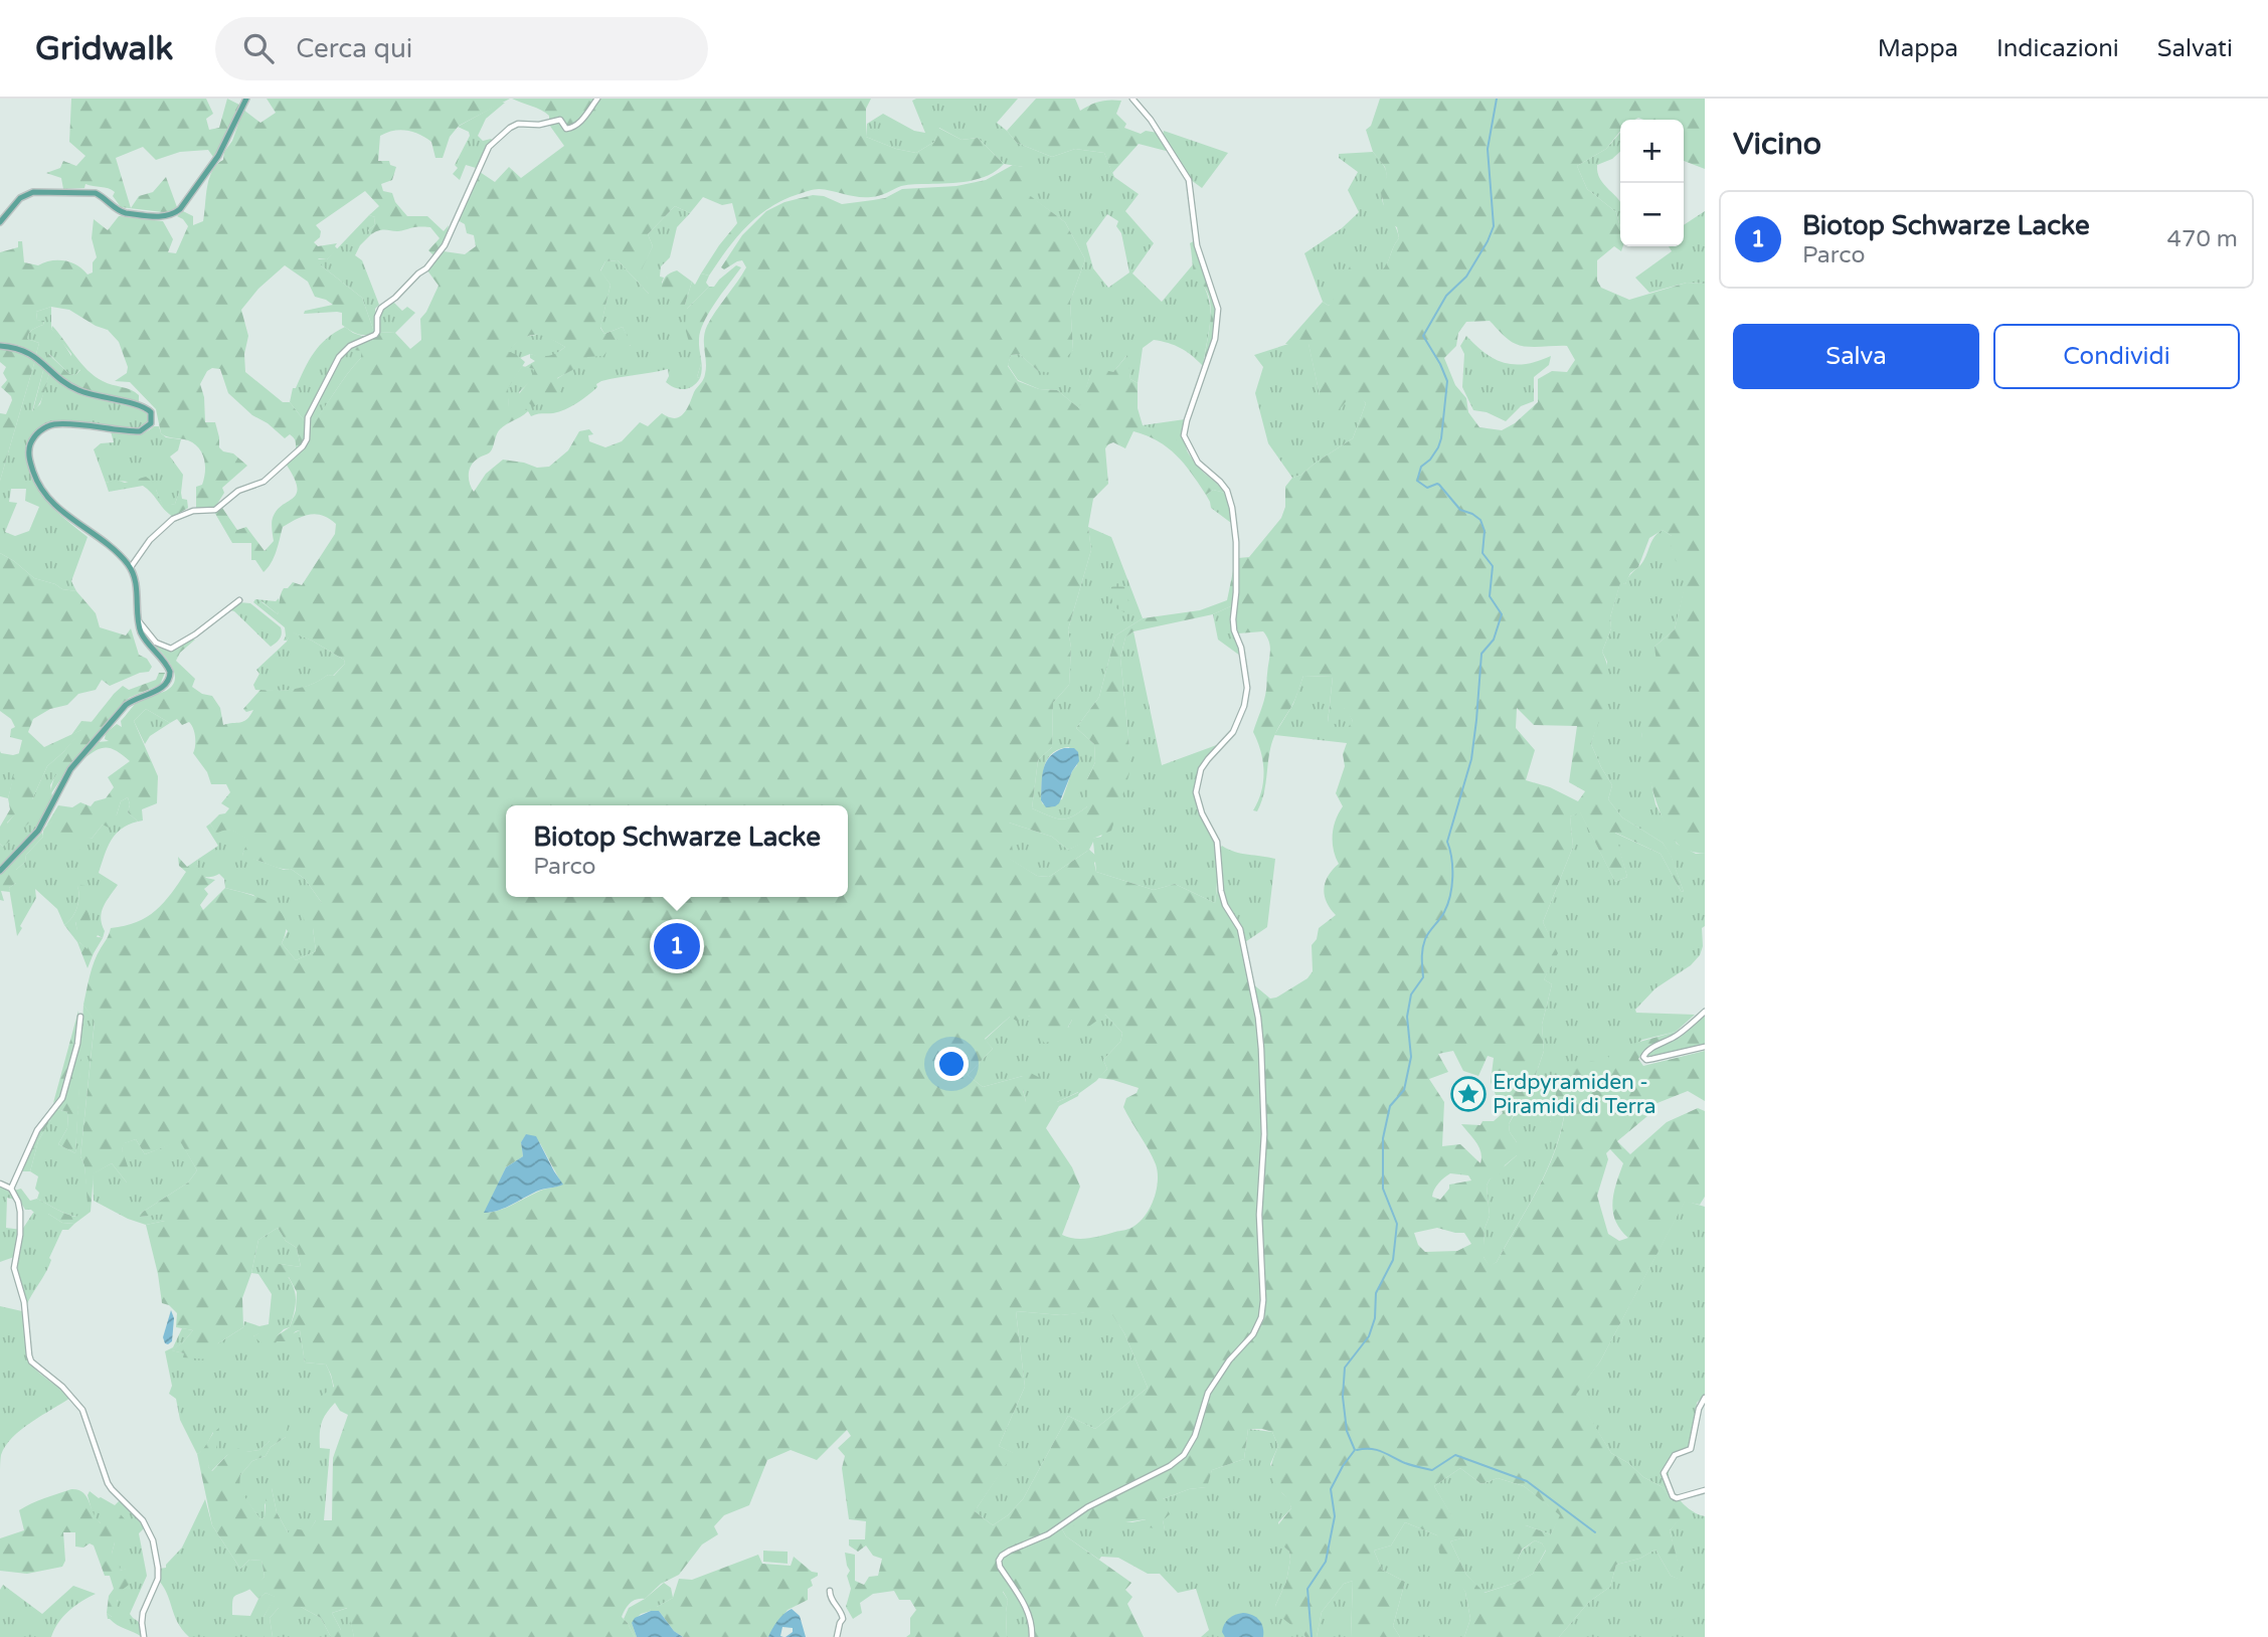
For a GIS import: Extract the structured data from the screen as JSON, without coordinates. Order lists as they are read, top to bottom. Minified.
{"places":{"place":["Erdpyramiden - Piramidi di Terra"]},"page":{"header":"Gridwalk","search":"Cerca qui","nav":["Mappa","Indicazioni","Salvati"],"heading":"Vicino","map_buttons":["+","−"],"list":[{"mark":"1","name":"Biotop Schwarze Lacke","note":"Parco","value":"470 m"}],"buttons":["Salva","Condividi"],"popup":["Biotop Schwarze Lacke","Parco"],"pins":"1"}}
